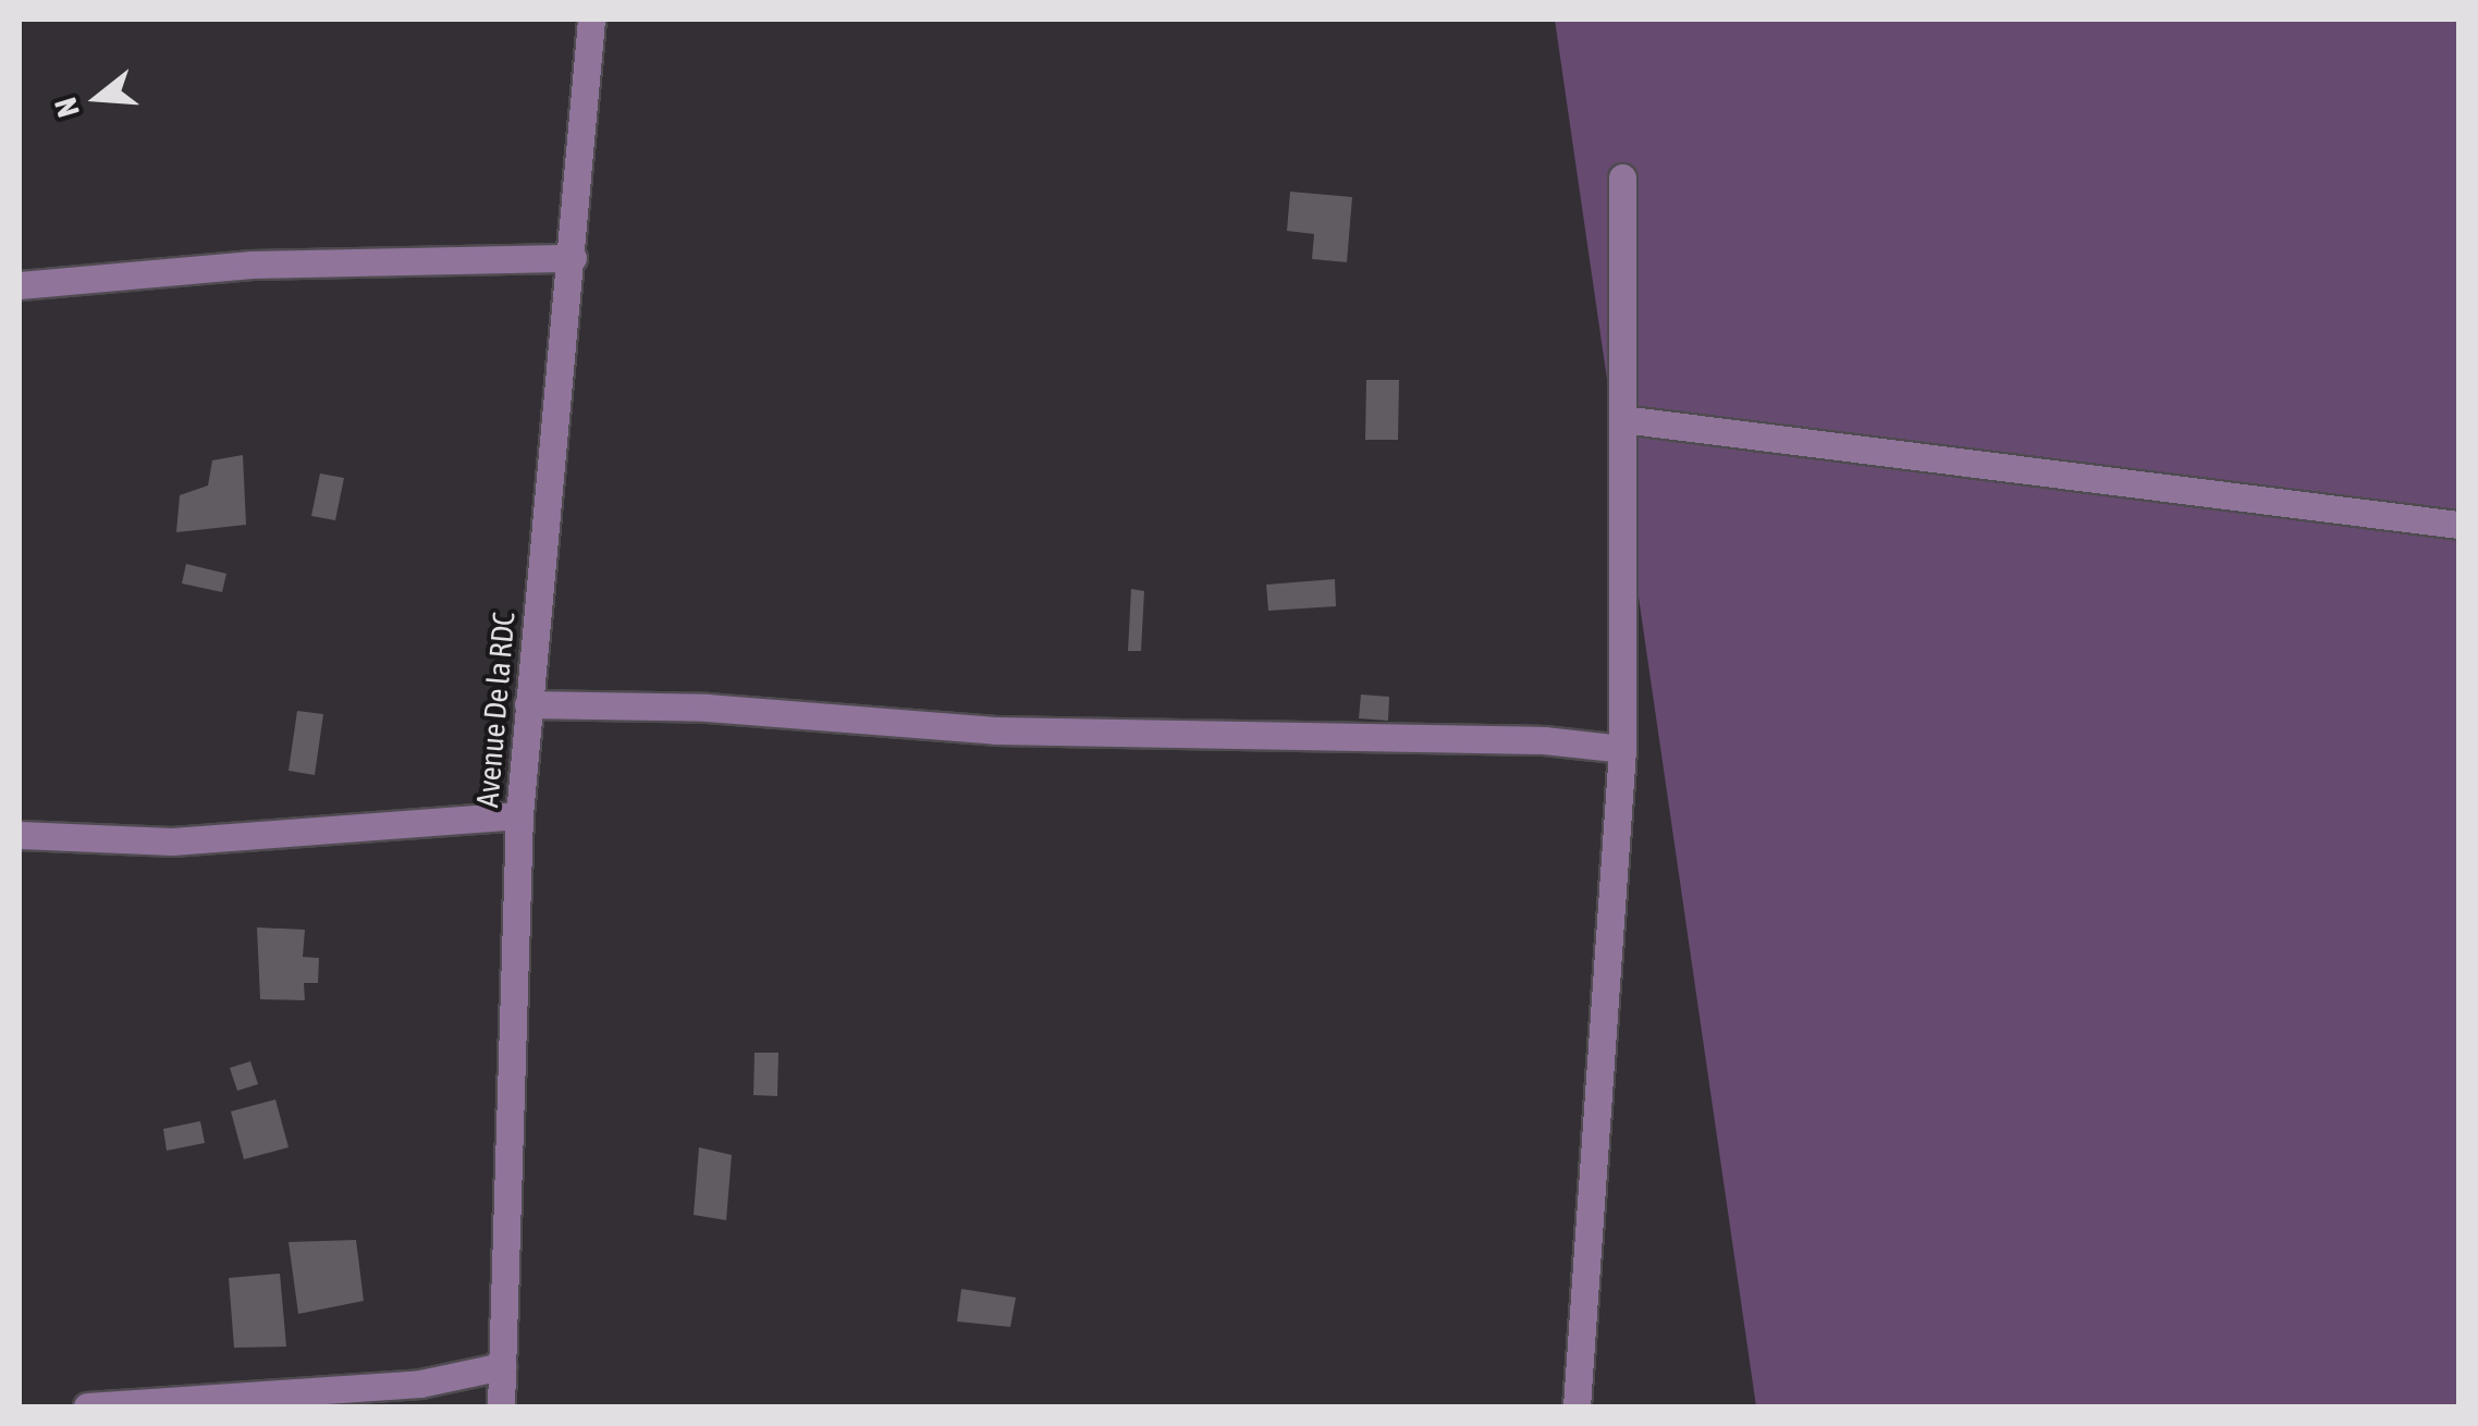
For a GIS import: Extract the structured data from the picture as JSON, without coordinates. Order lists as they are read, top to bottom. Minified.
{"streets":{"street":["Avenue De la RDC"]},"north":"left"}
